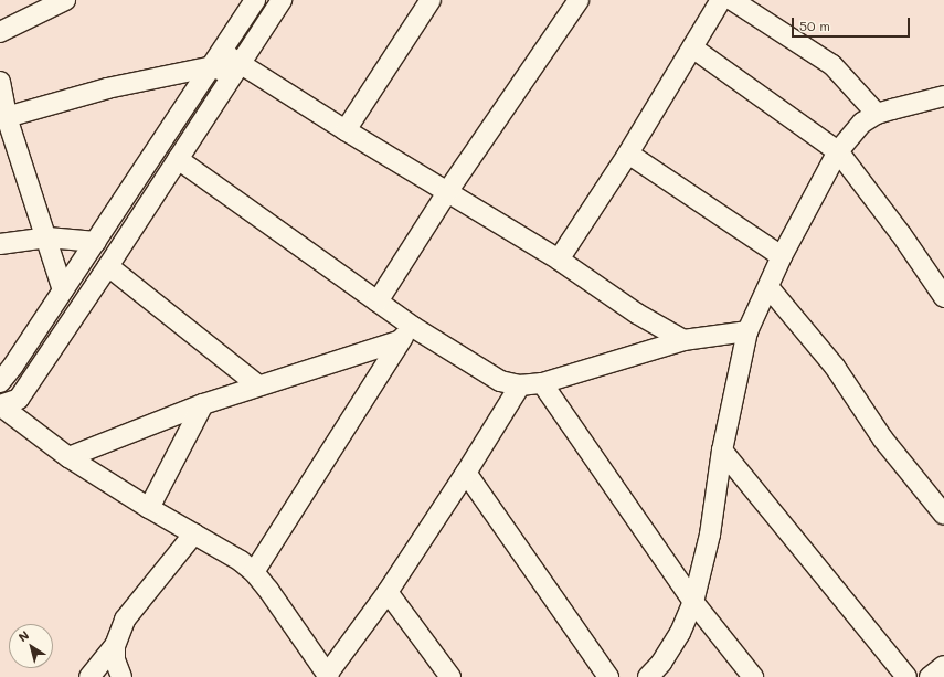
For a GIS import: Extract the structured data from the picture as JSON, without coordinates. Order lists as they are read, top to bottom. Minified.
{"scale_bar":"50 m","north":"top left"}
